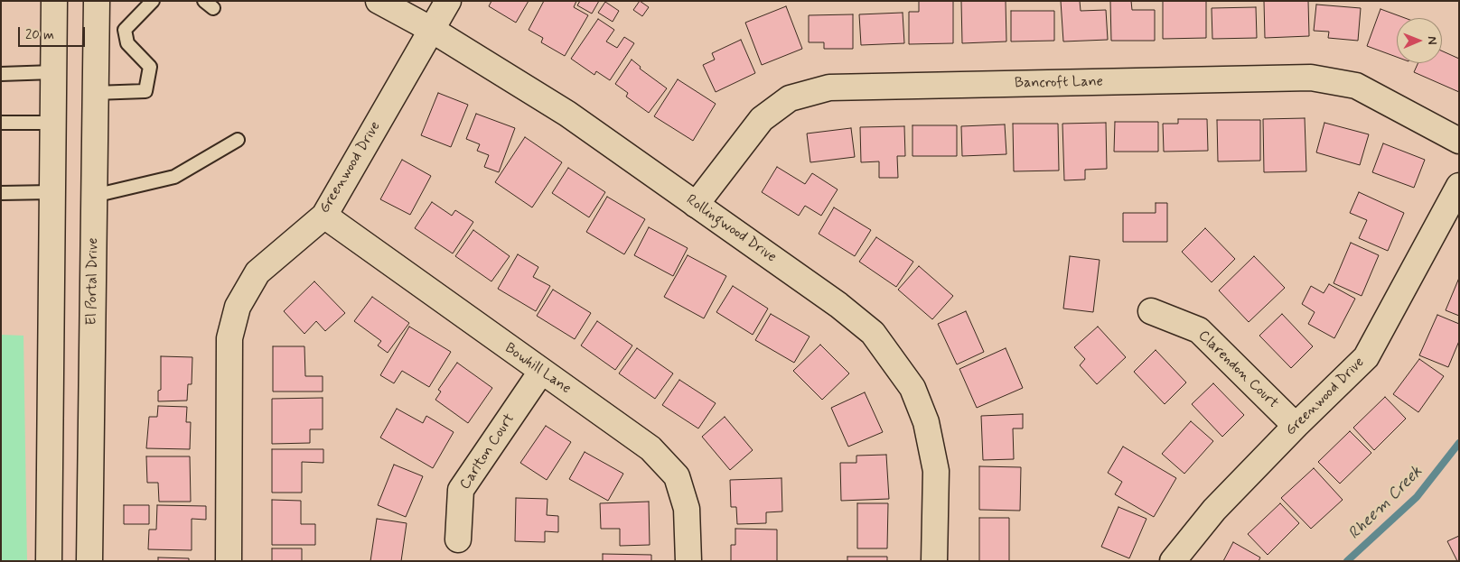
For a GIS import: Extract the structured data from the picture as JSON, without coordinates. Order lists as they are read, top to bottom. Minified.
{"streets":{"street":["Bancroft Lane","Greenwood Drive","Rollingwood Drive","El Portal Drive","Bowhill Lane","Clarendon Court","Carlton Court"]},"crossings":[["Bancroft Lane","Rollingwood Drive"],["Greenwood Drive","Rollingwood Drive"],["Greenwood Drive","Bowhill Lane"],["Greenwood Drive","Clarendon Court"],["Bowhill Lane","Carlton Court"]],"water":["Rheem Creek"],"scale_bar":"20 m","north":"right"}
